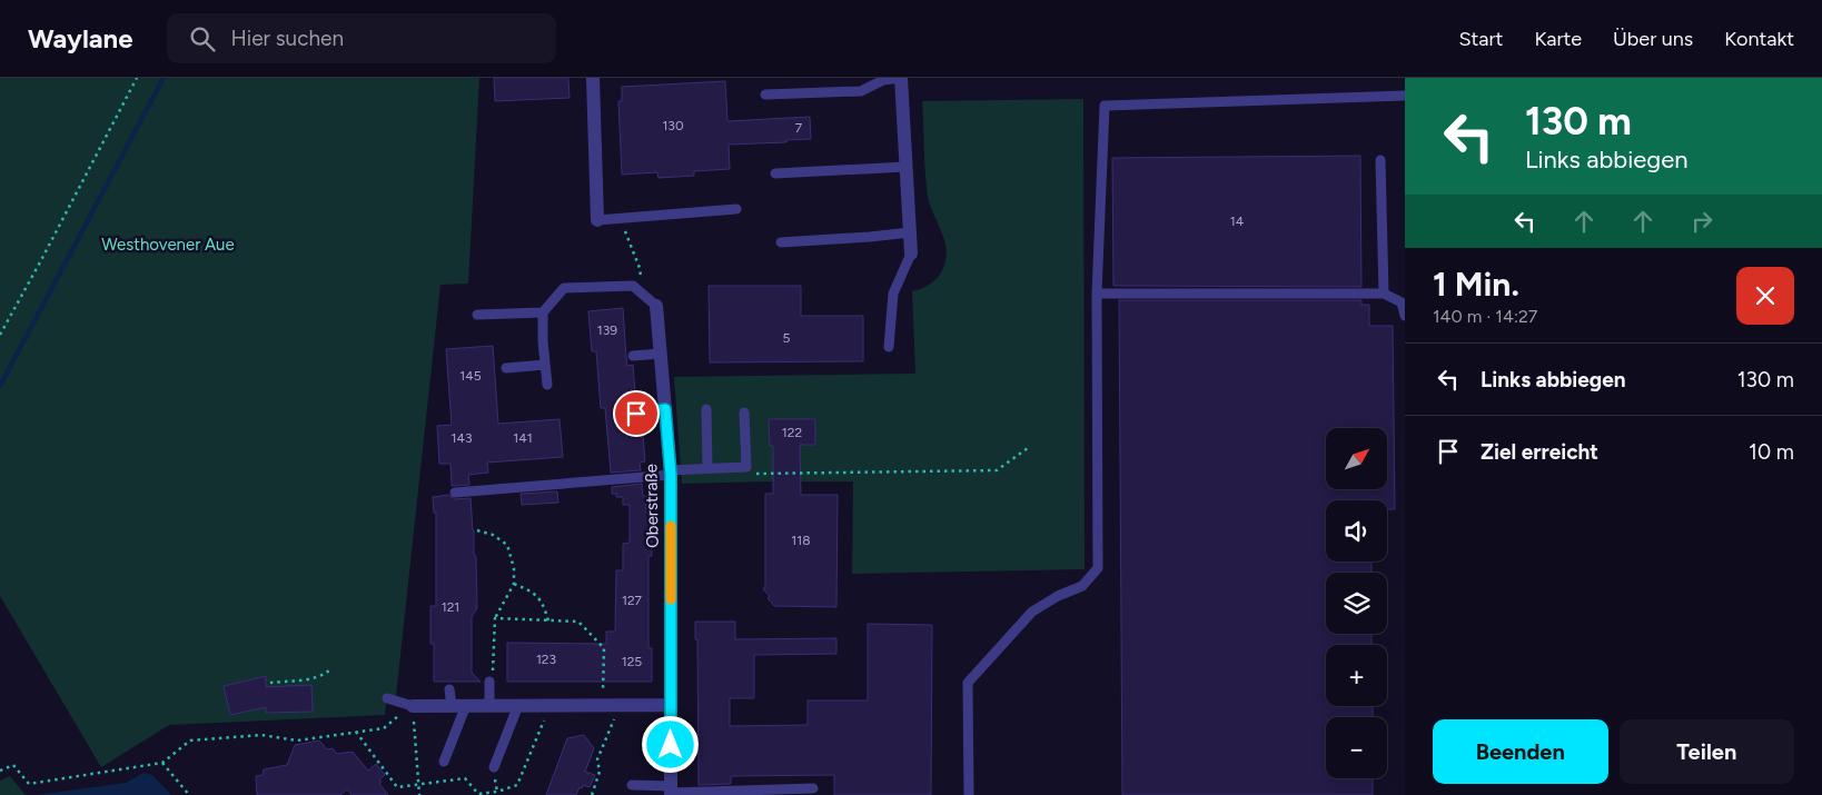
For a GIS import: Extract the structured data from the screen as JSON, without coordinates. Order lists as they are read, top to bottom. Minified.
{"streets":{"street":["Oberstraße"]},"parks":["Westhovener Aue"],"house_numbers":["130","7","14","139","5","145","122","143","141","118","127","121","123","125"],"north":"top right","page":{"header":"Waylane","search":"Hier suchen","nav":["Start","Karte","Über uns","Kontakt"],"turn":["130 m","Links abbiegen"],"heading":["1 Min.","140 m · 14:27"],"list":[{"name":"Links abbiegen","value":"130 m"},{"name":"Ziel erreicht","value":"10 m"}],"map_buttons":["+","−"],"buttons":["Beenden","Teilen"]}}
